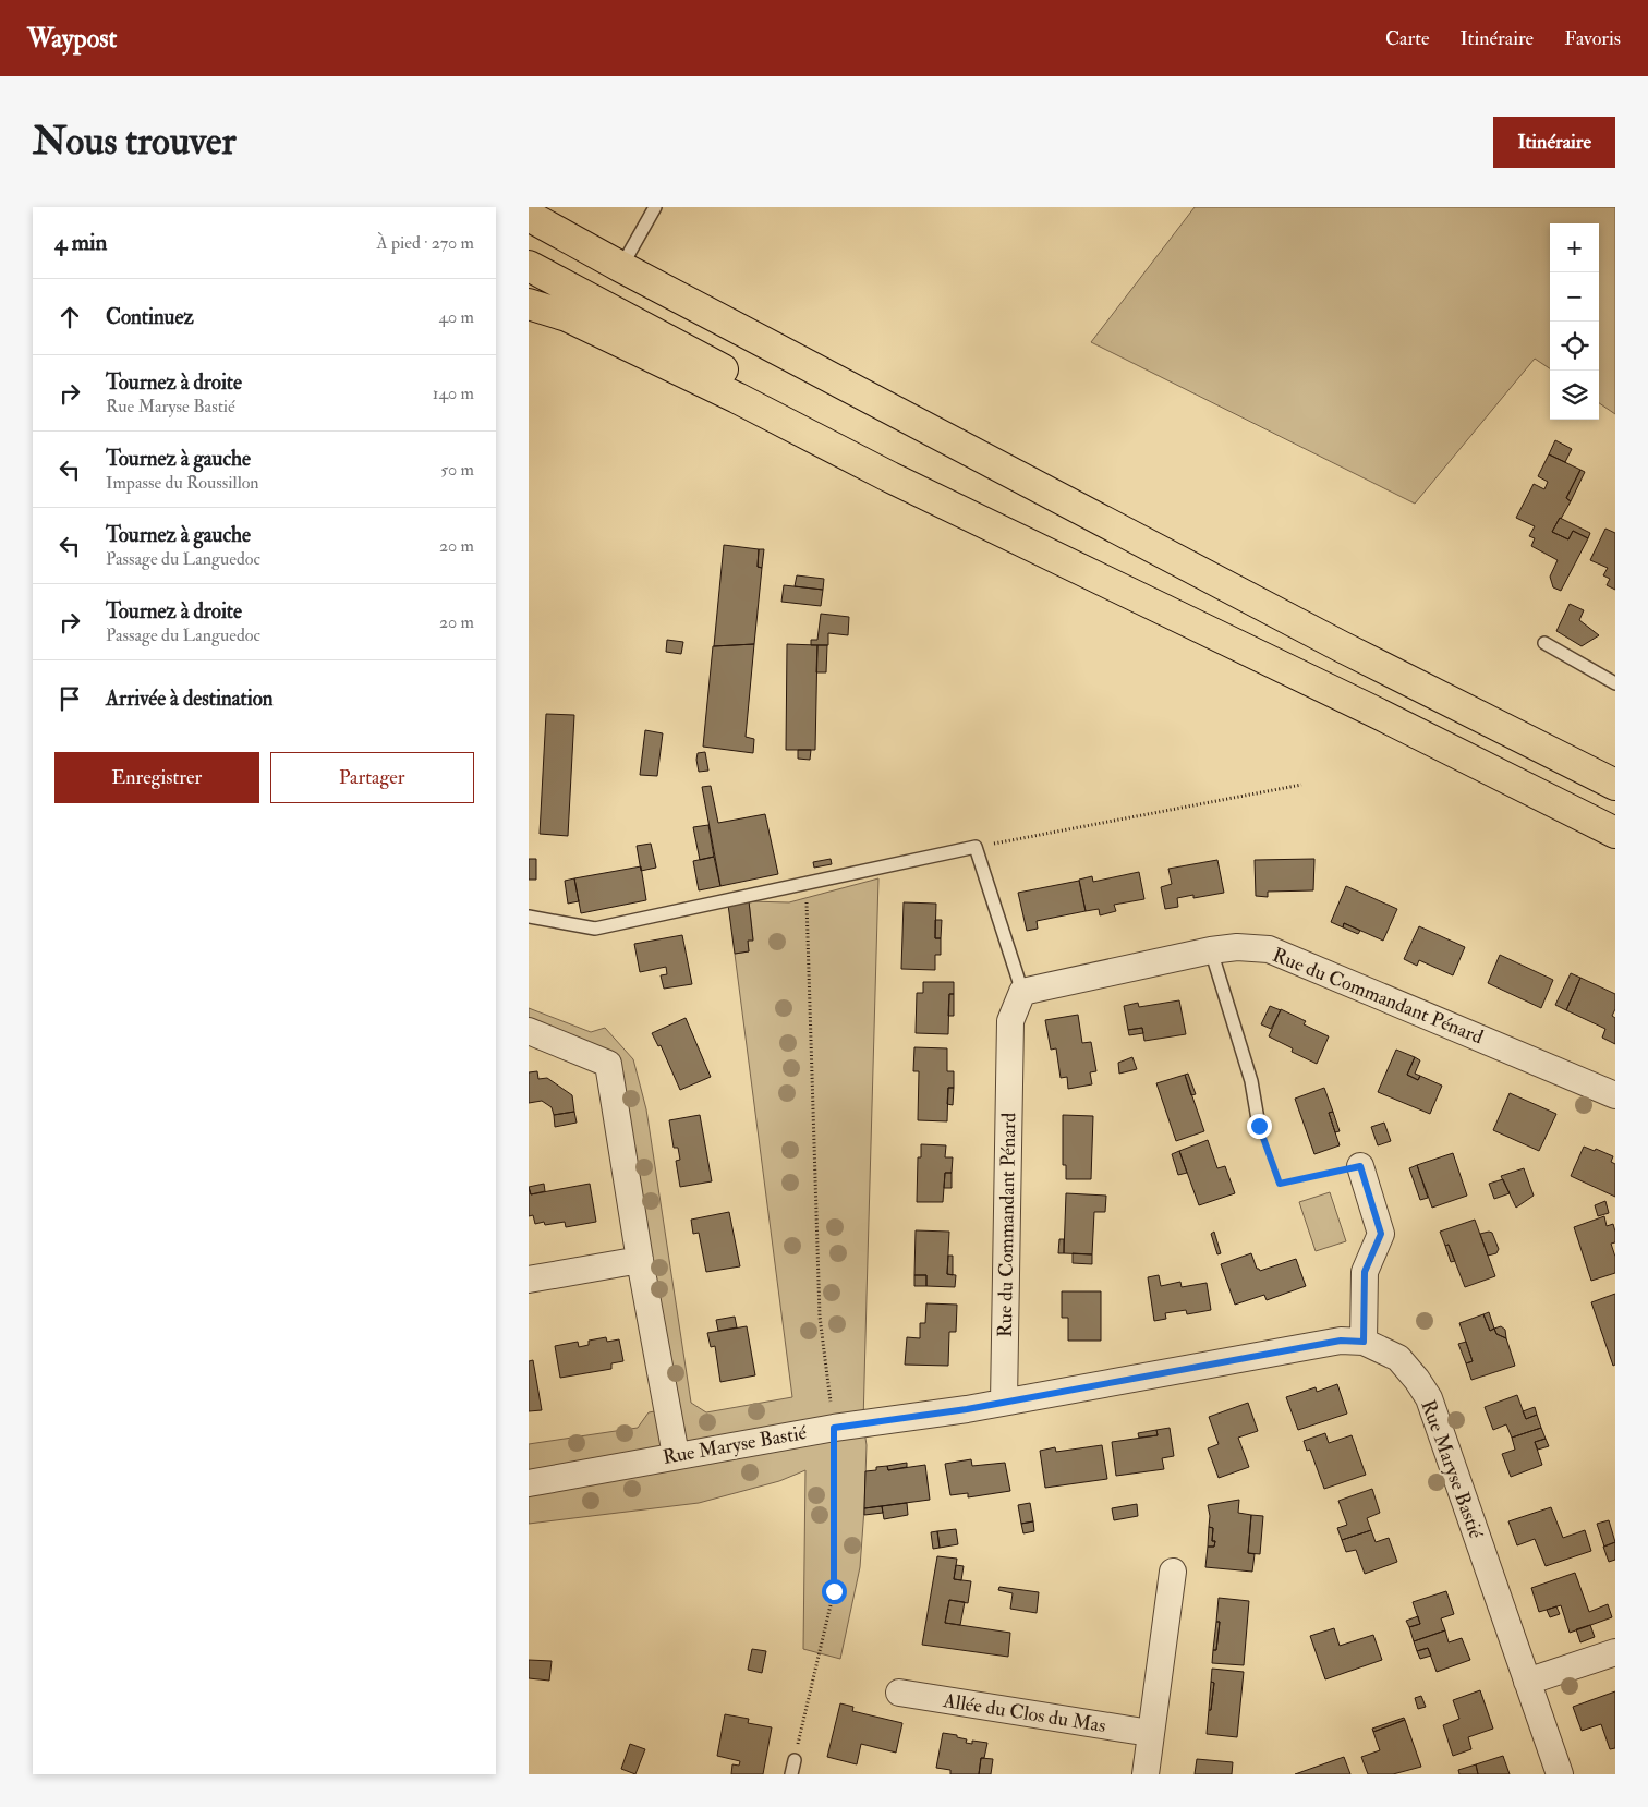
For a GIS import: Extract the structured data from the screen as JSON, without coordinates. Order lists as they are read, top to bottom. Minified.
{"streets":{"street":["Rue du Commandant Pénard","Rue Maryse Bastié","Allée du Clos du Mas"]},"crossings":[["Rue du Commandant Pénard","Rue Maryse Bastié"]],"page":{"header":"Waypost","nav":["Carte","Itinéraire","Favoris"],"buttons":["Itinéraire",["Enregistrer","Partager"]],"title":"Nous trouver","heading":["4 min","À pied · 270 m"],"map_buttons":["+","−"],"list":[["Continuez","40 m"],["Tournez à droite","Rue Maryse Bastié","140 m"],["Tournez à gauche","Impasse du Roussillon","50 m"],["Tournez à gauche","Passage du Languedoc","20 m"],["Tournez à droite","Passage du Languedoc","20 m"],"Arrivée à destination"]}}
